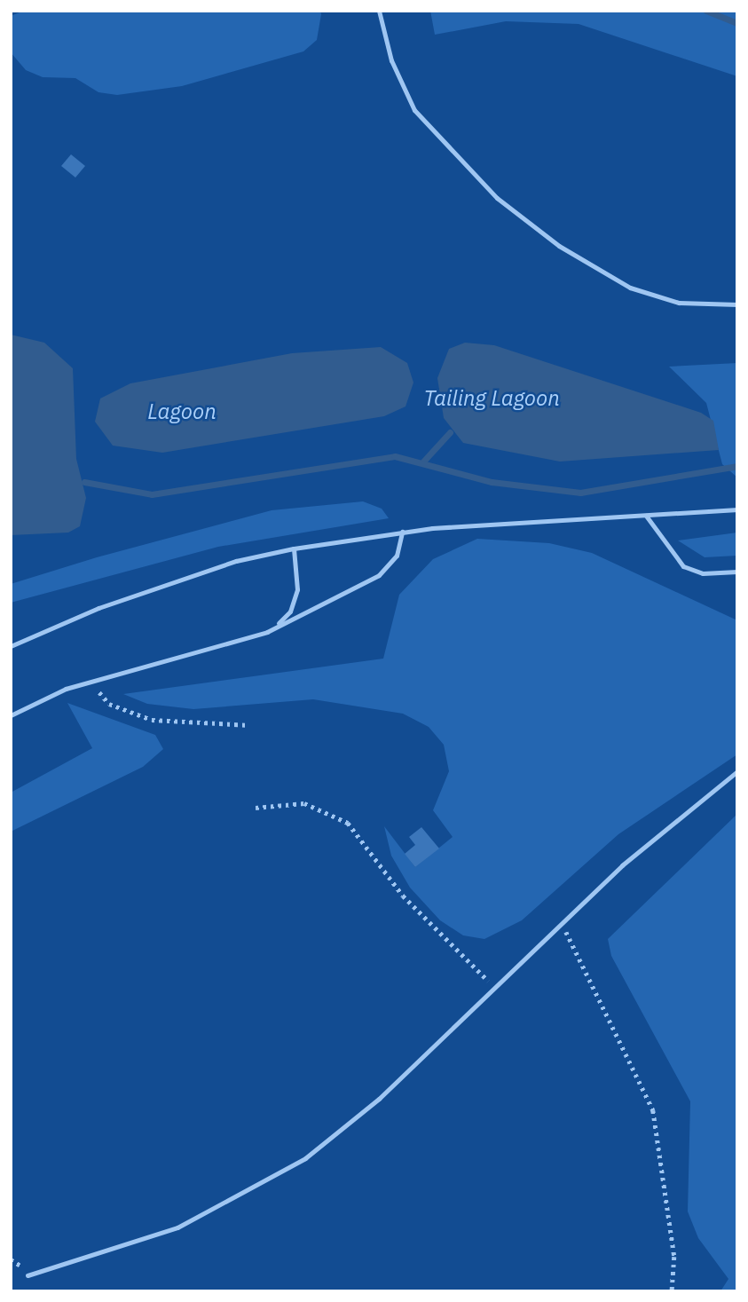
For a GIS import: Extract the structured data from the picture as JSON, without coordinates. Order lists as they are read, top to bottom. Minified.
{"water":["Tailing Lagoon","Lagoon"]}
